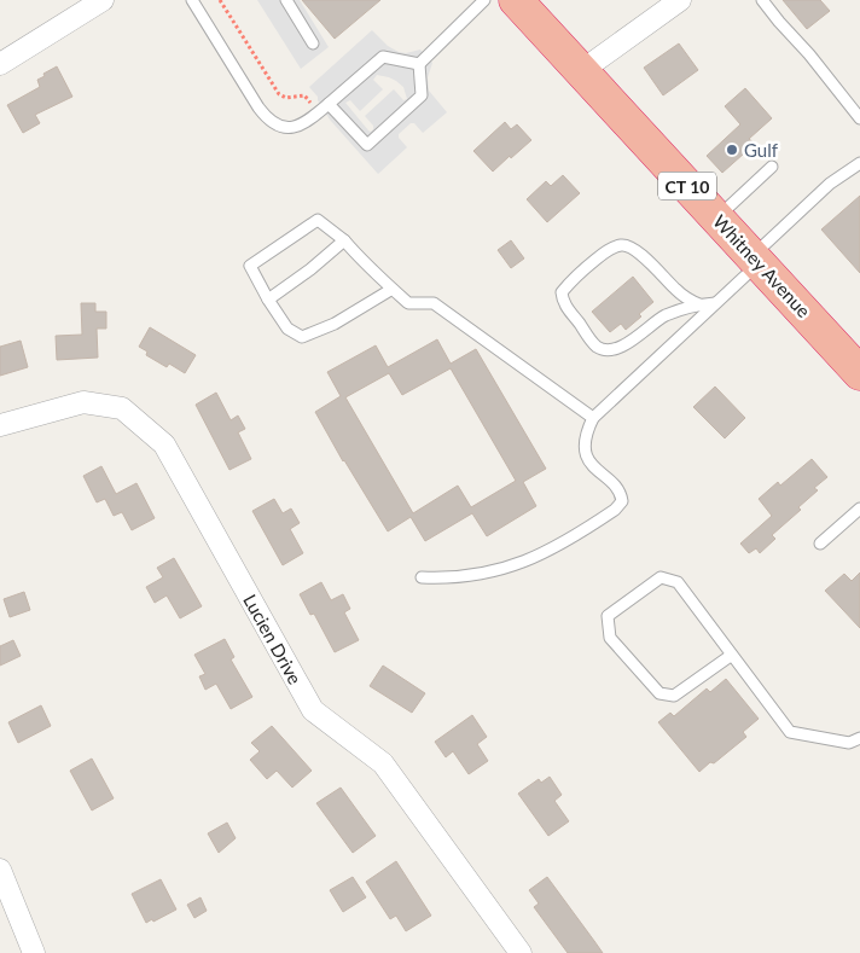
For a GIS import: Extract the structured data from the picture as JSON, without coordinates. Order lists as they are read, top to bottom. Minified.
{"streets":{"highway":["CT 10","Whitney Avenue"],"street":["Lucien Drive"]},"places":["Gulf"]}
